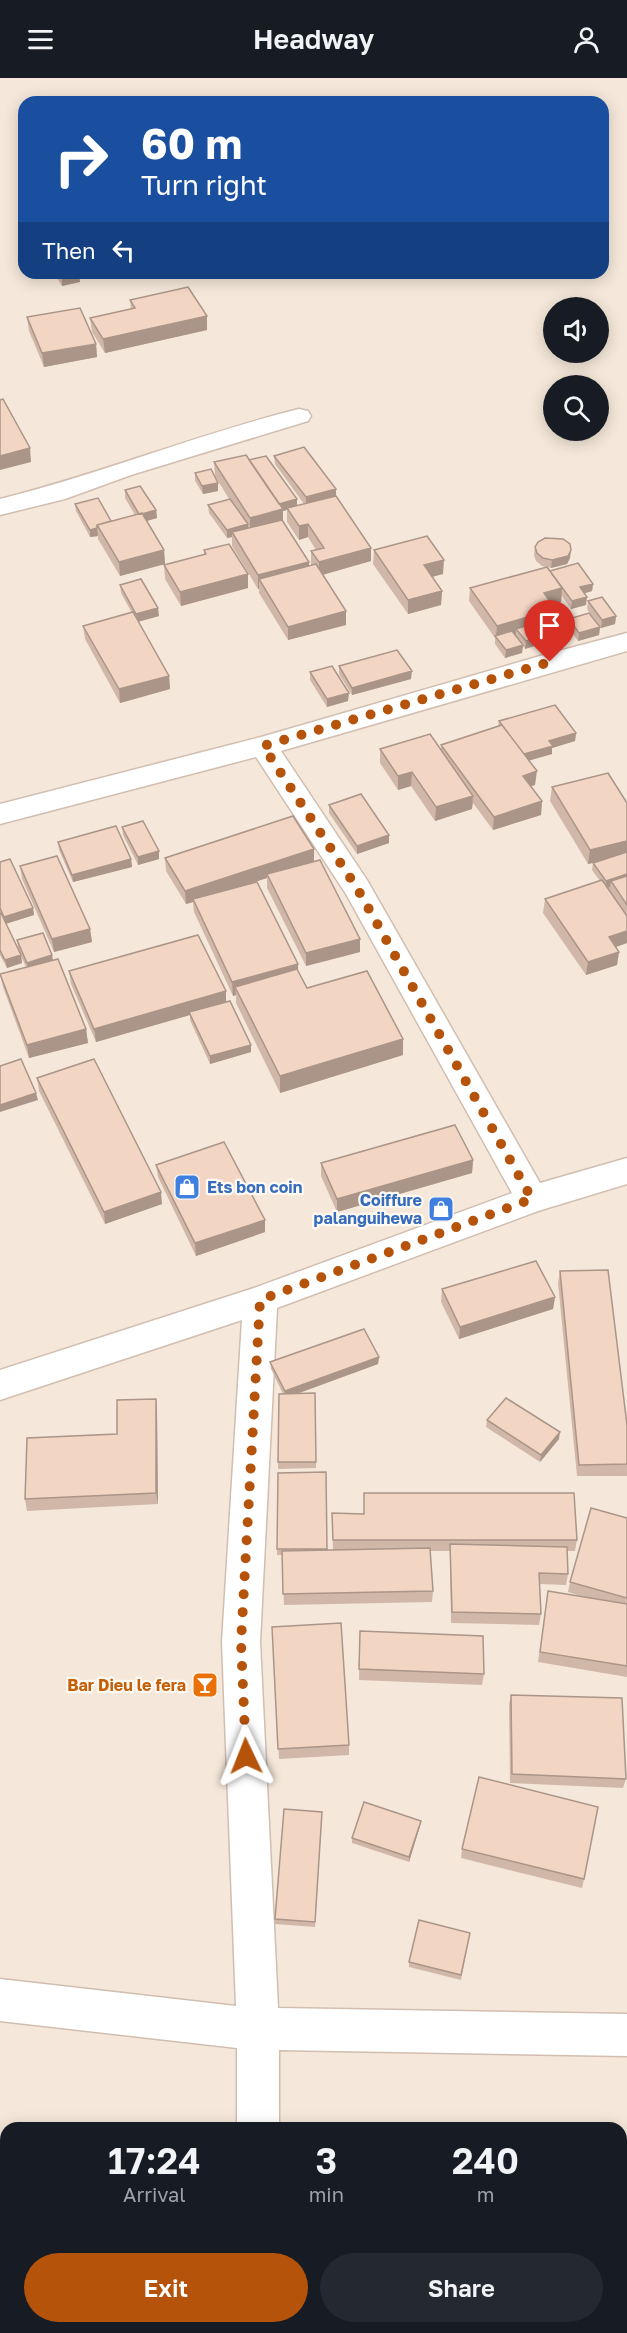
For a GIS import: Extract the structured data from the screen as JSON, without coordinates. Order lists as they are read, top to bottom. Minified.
{"places":{"shop":["Ets bon coin","Coiffure palanguihewa"],"bar":["Bar Dieu le fera"]},"page":{"header":"Headway","turn":["60 m","Turn right"],"then":"Then","eta":["17:24","Arrival","3","min","240","m"],"buttons":["Exit","Share"]}}
